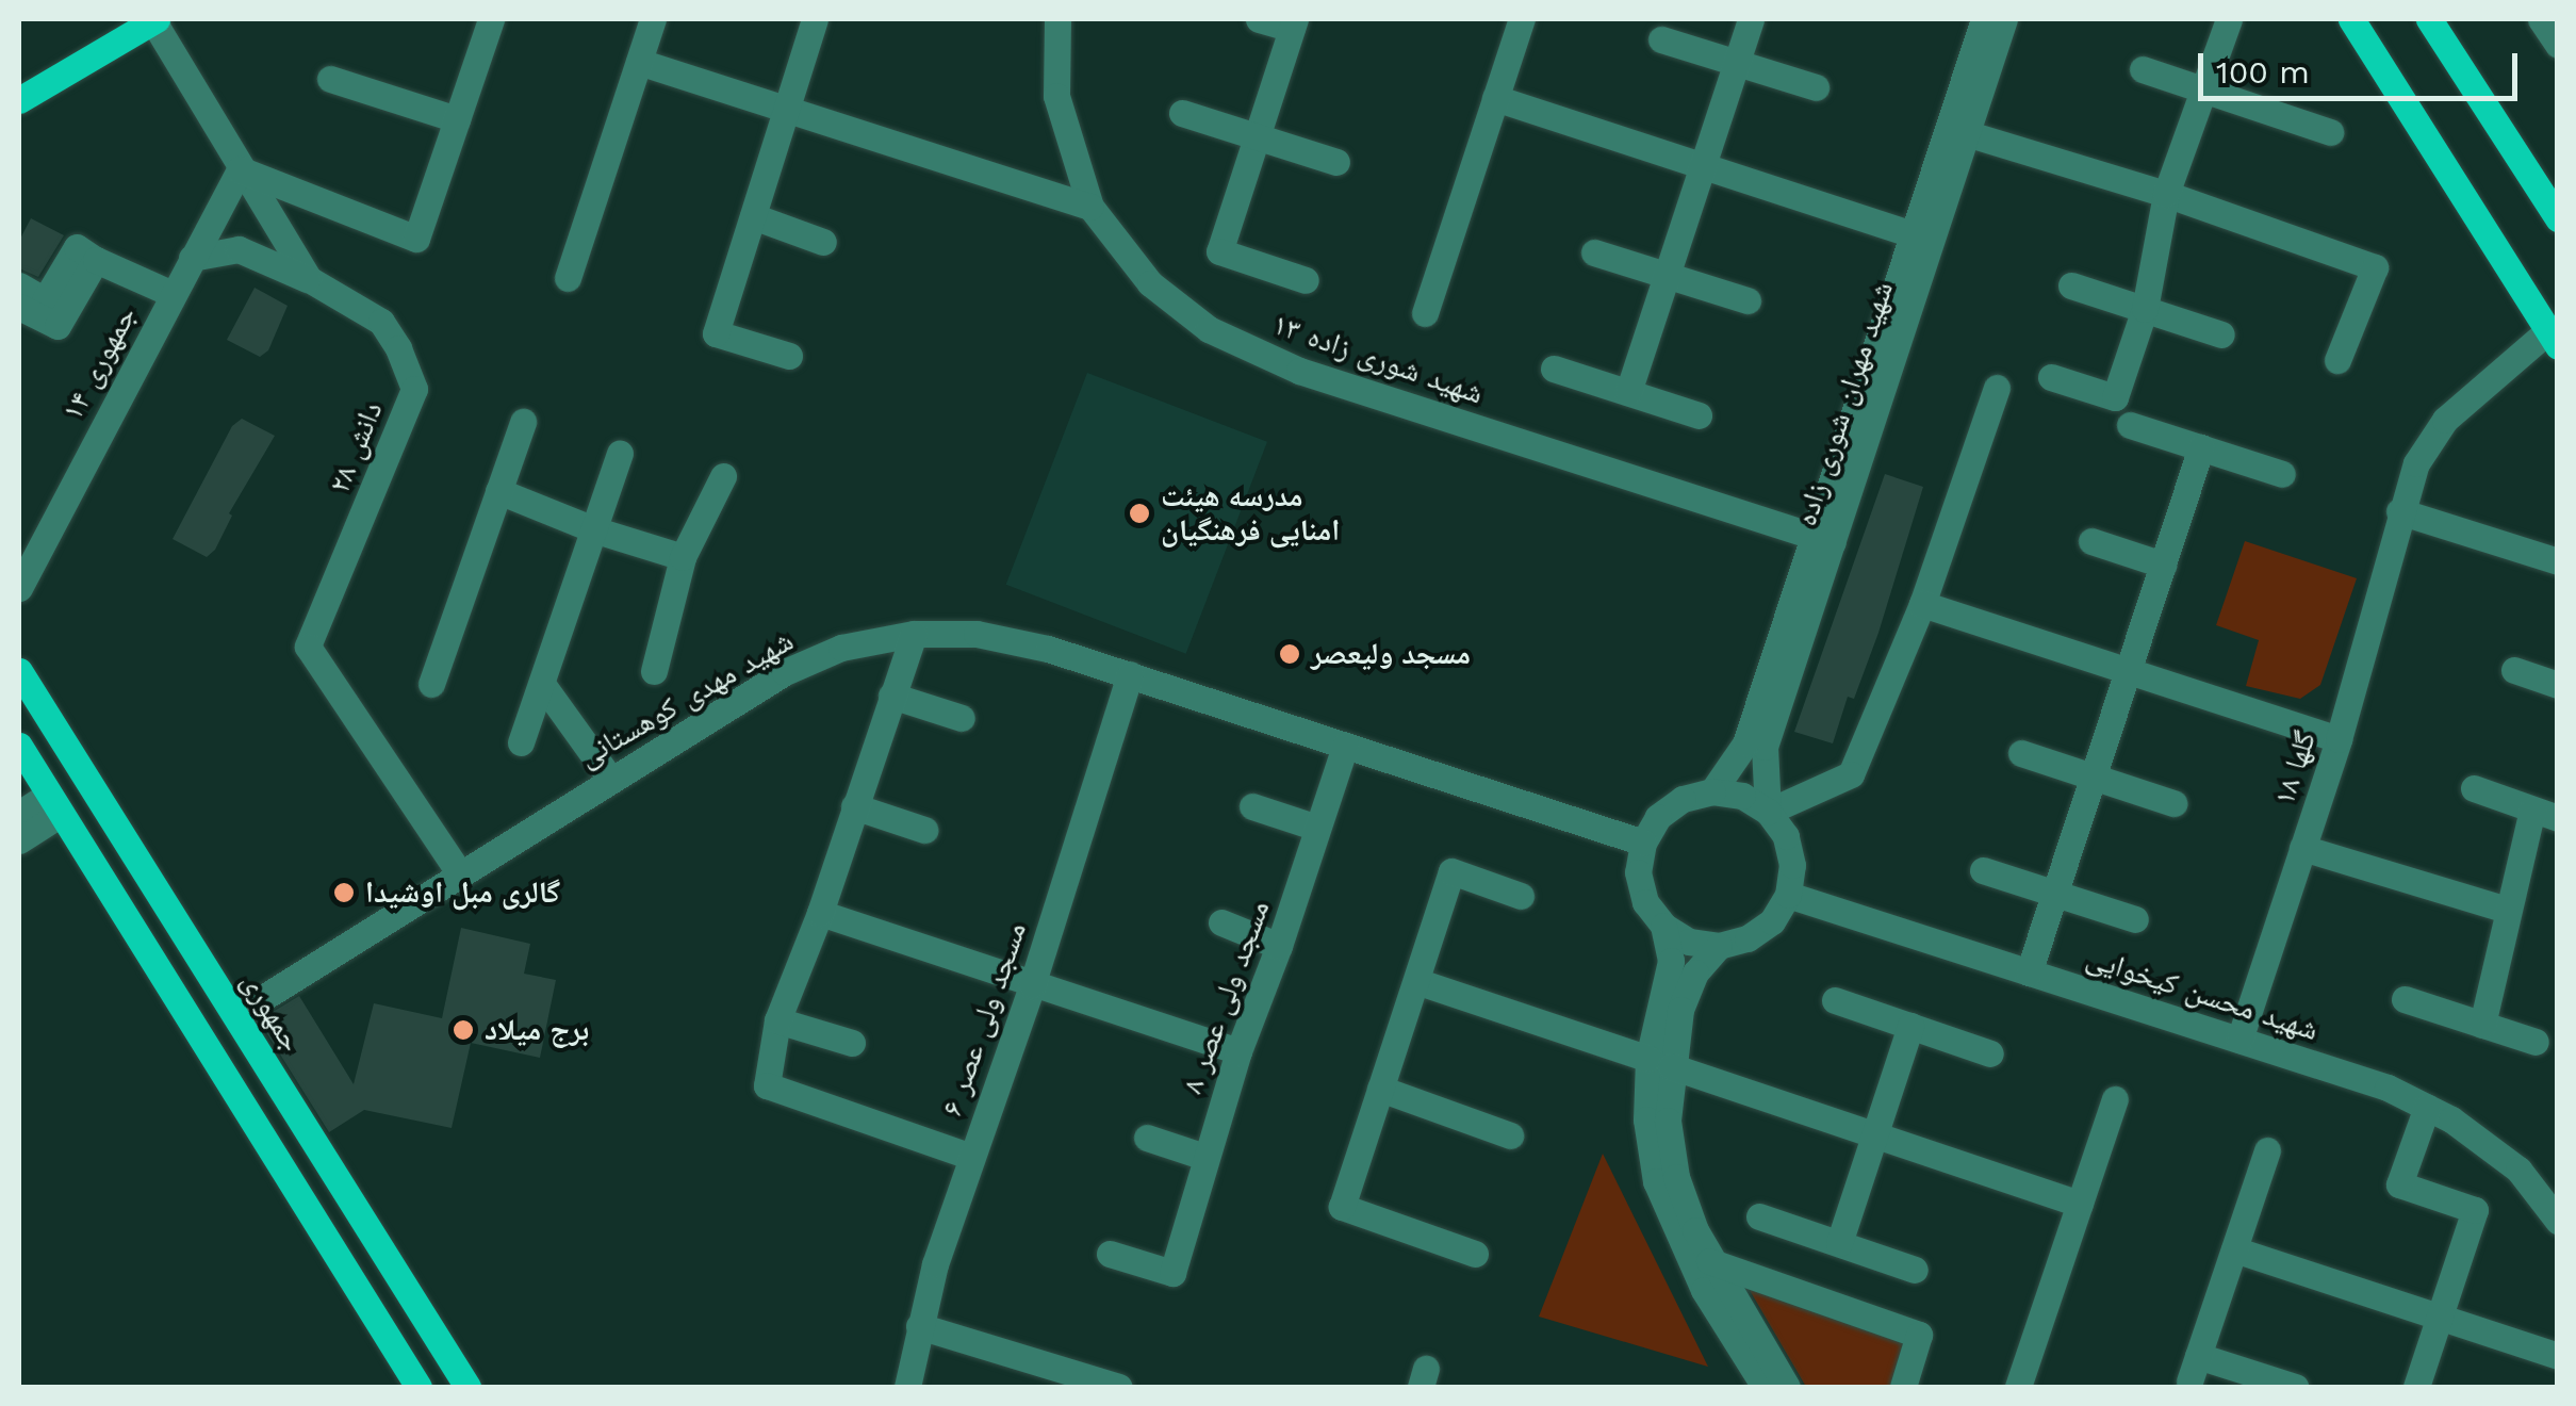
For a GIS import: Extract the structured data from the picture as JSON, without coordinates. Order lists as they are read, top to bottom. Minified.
{"streets":{"main road":["جمهوری"],"street":["شهید شوری زاده ۱۳","جمهوری ۱۴","شهید مهران شوری زاده","دانش ۲۸","شهید مهدی کوهستانی","گلها ۱۸","شهید محسن کیخوایی","مسجد ولی عصر ۸","مسجد ولی عصر ۶"]},"crossings":[["شهید شوری زاده ۱۳","شهید مهران شوری زاده"],["جمهوری ۱۴","دانش ۲۸"],["شهید مهران شوری زاده","شهید مهدی کوهستانی"],["شهید مهران شوری زاده","شهید محسن کیخوایی"],["دانش ۲۸","شهید مهدی کوهستانی"],["شهید مهدی کوهستانی","شهید محسن کیخوایی"],["شهید مهدی کوهستانی","مسجد ولی عصر ۸"],["شهید مهدی کوهستانی","جمهوری"],["شهید مهدی کوهستانی","مسجد ولی عصر ۶"],["گلها ۱۸","شهید محسن کیخوایی"]],"places":["مدرسه هیئت امنایی فرهنگیان","مسجد ولیعصر","گالری مبل اوشیدا","برج میلاد"],"scale_bar":"100 m"}
